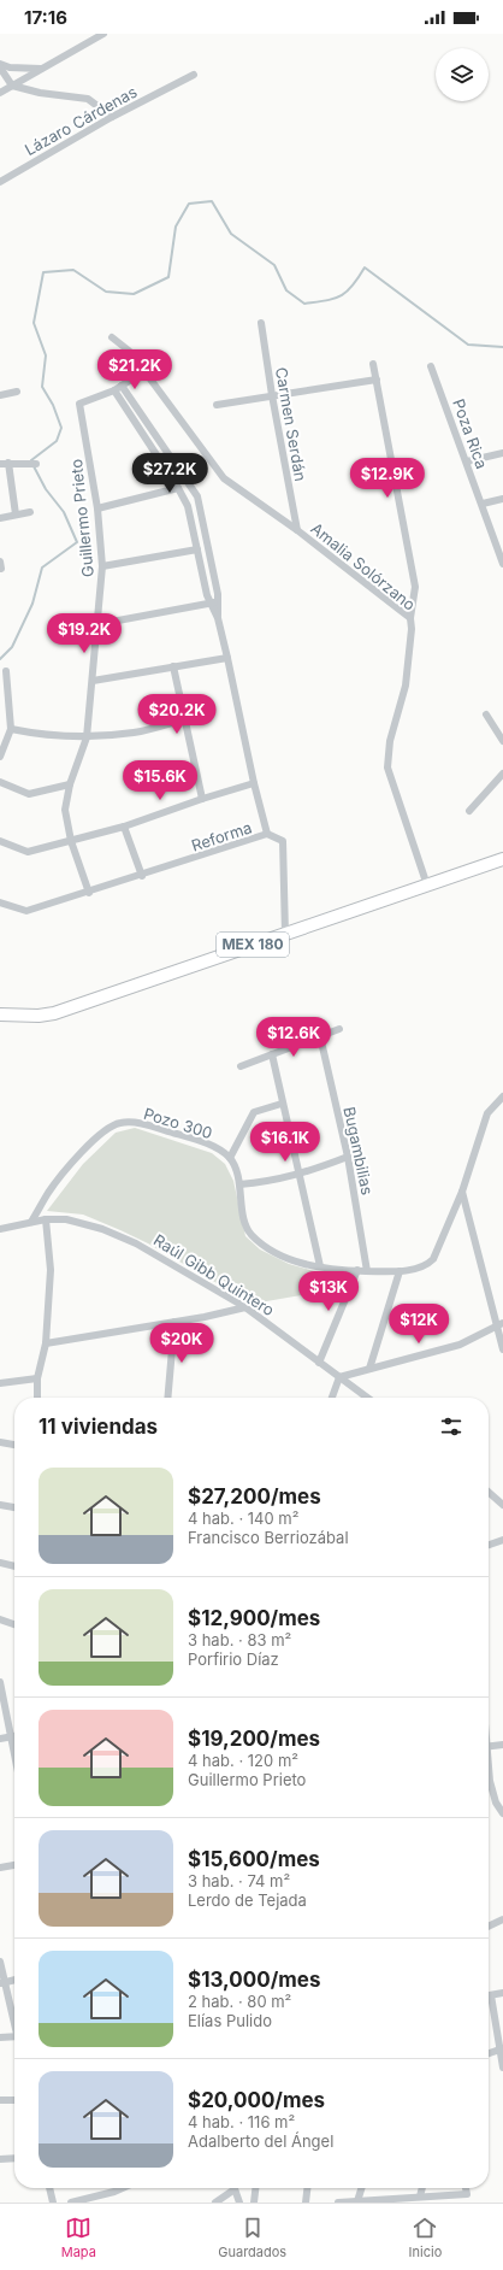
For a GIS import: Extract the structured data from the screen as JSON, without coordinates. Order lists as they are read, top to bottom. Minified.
{"streets":{"main road":["MEX 180"],"street":["Lázaro Cárdenas","Carmen Serdán","Poza Rica","Guillermo Prieto","Amalia Solórzano","Reforma","Pozo 300","Bugambilias","Raúl Gibb Quintero"]},"crossings":[["Carmen Serdán","Amalia Solórzano"],["Guillermo Prieto","Reforma"],["Amalia Solórzano","MEX 180"],["Pozo 300","Raúl Gibb Quintero"]],"page":{"status":"17:16","price":["$21.2K","$27.2K","$12.9K","$19.2K","$20.2K","$15.6K","$12.6K","$16.1K","$13K","$12K","$20K"],"heading":"11 viviendas","list":[{"name":"$27,200/mes","note":"4 hab. · 140 m² · Francisco Berriozábal"},{"name":"$12,900/mes","note":"3 hab. · 83 m² · Porfirio Díaz"},{"name":"$19,200/mes","note":"4 hab. · 120 m² · Guillermo Prieto"},{"name":"$15,600/mes","note":"3 hab. · 74 m² · Lerdo de Tejada"},{"name":"$13,000/mes","note":"2 hab. · 80 m² · Elías Pulido"},{"name":"$20,000/mes","note":"4 hab. · 116 m² · Adalberto del Ángel"}],"tabs":["Mapa","Guardados","Inicio"]}}
